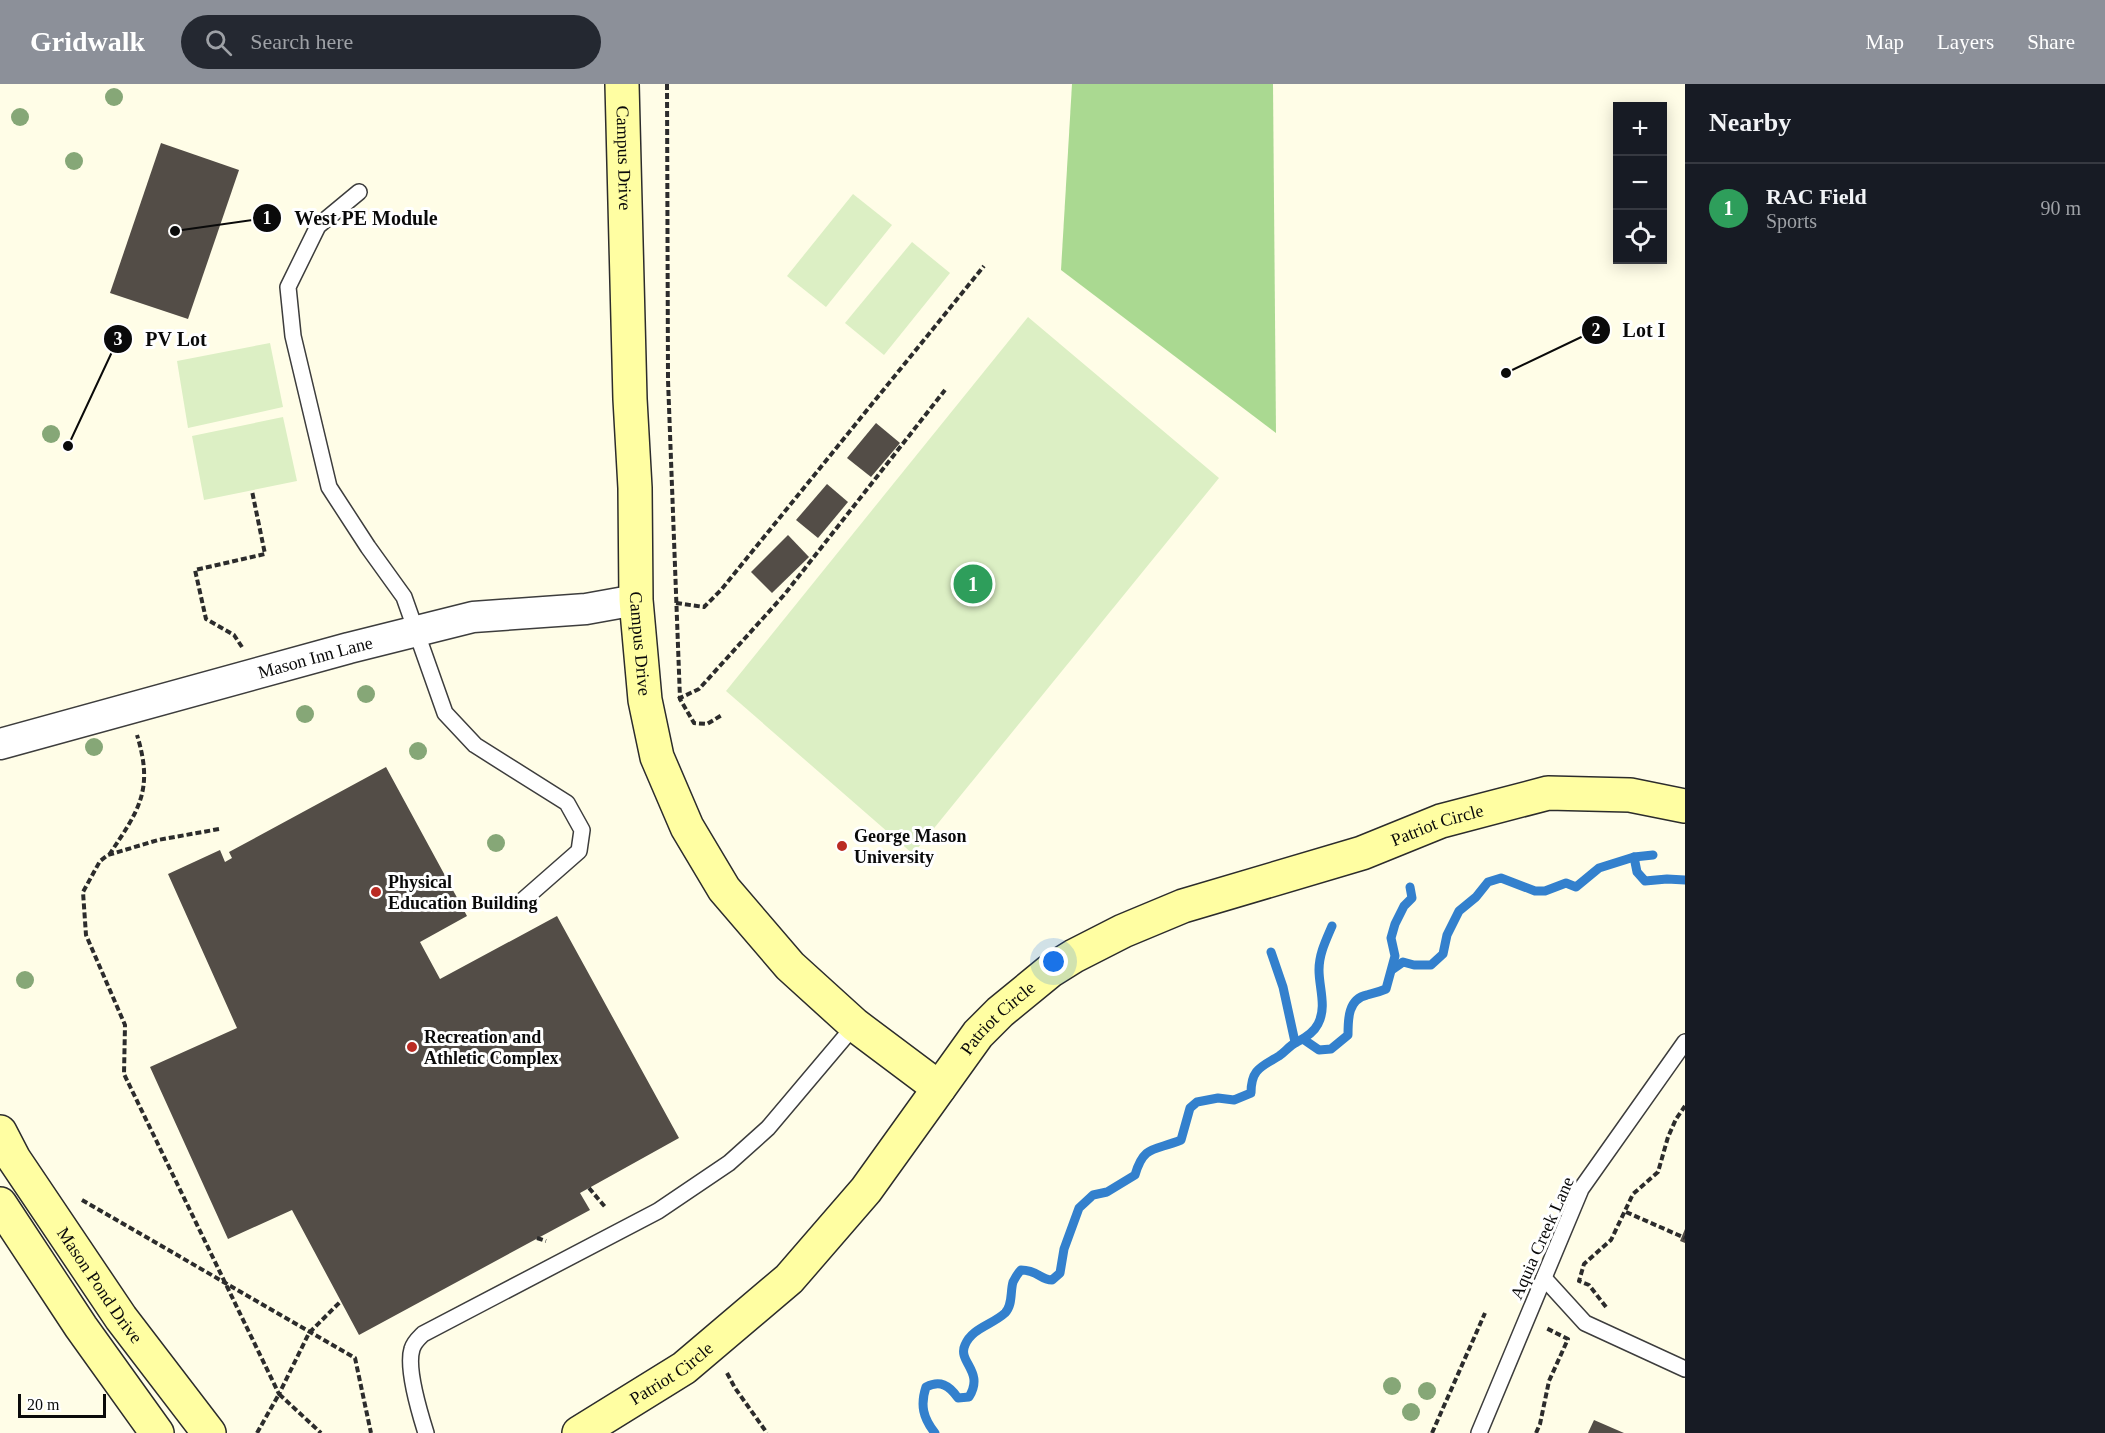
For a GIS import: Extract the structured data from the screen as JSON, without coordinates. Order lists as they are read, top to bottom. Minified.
{"streets":{"street":["Campus Drive","Mason Inn Lane","Patriot Circle","Mason Pond Drive"],"lane":["Aquia Creek Lane"]},"crossings":[["Campus Drive","Mason Inn Lane"],["Campus Drive","Patriot Circle"]],"places":["West PE Module","Lot I","PV Lot","George Mason University","Physical Education Building","Recreation and Athletic Complex"],"scale_bar":"20 m","page":{"header":"Gridwalk","search":"Search here","nav":["Map","Layers","Share"],"heading":"Nearby","map_buttons":["+","−"],"list":[{"mark":"1","name":"RAC Field","note":"Sports","value":"90 m"}],"pins":"1","scale":"20 m"}}
